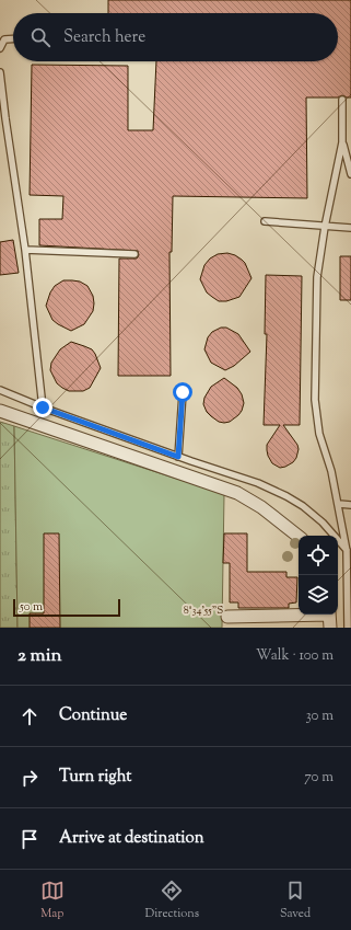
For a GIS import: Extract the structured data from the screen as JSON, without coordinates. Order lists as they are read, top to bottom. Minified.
{"scale_bar":"50 m","page":{"search":"Search here","scale":"50 m","heading":["2 min","Walk · 100 m"],"list":[["Continue","30 m"],["Turn right","70 m"],"Arrive at destination"],"nav":["Map","Directions","Saved"]},"coordinates":["8°34'55\"S"]}
